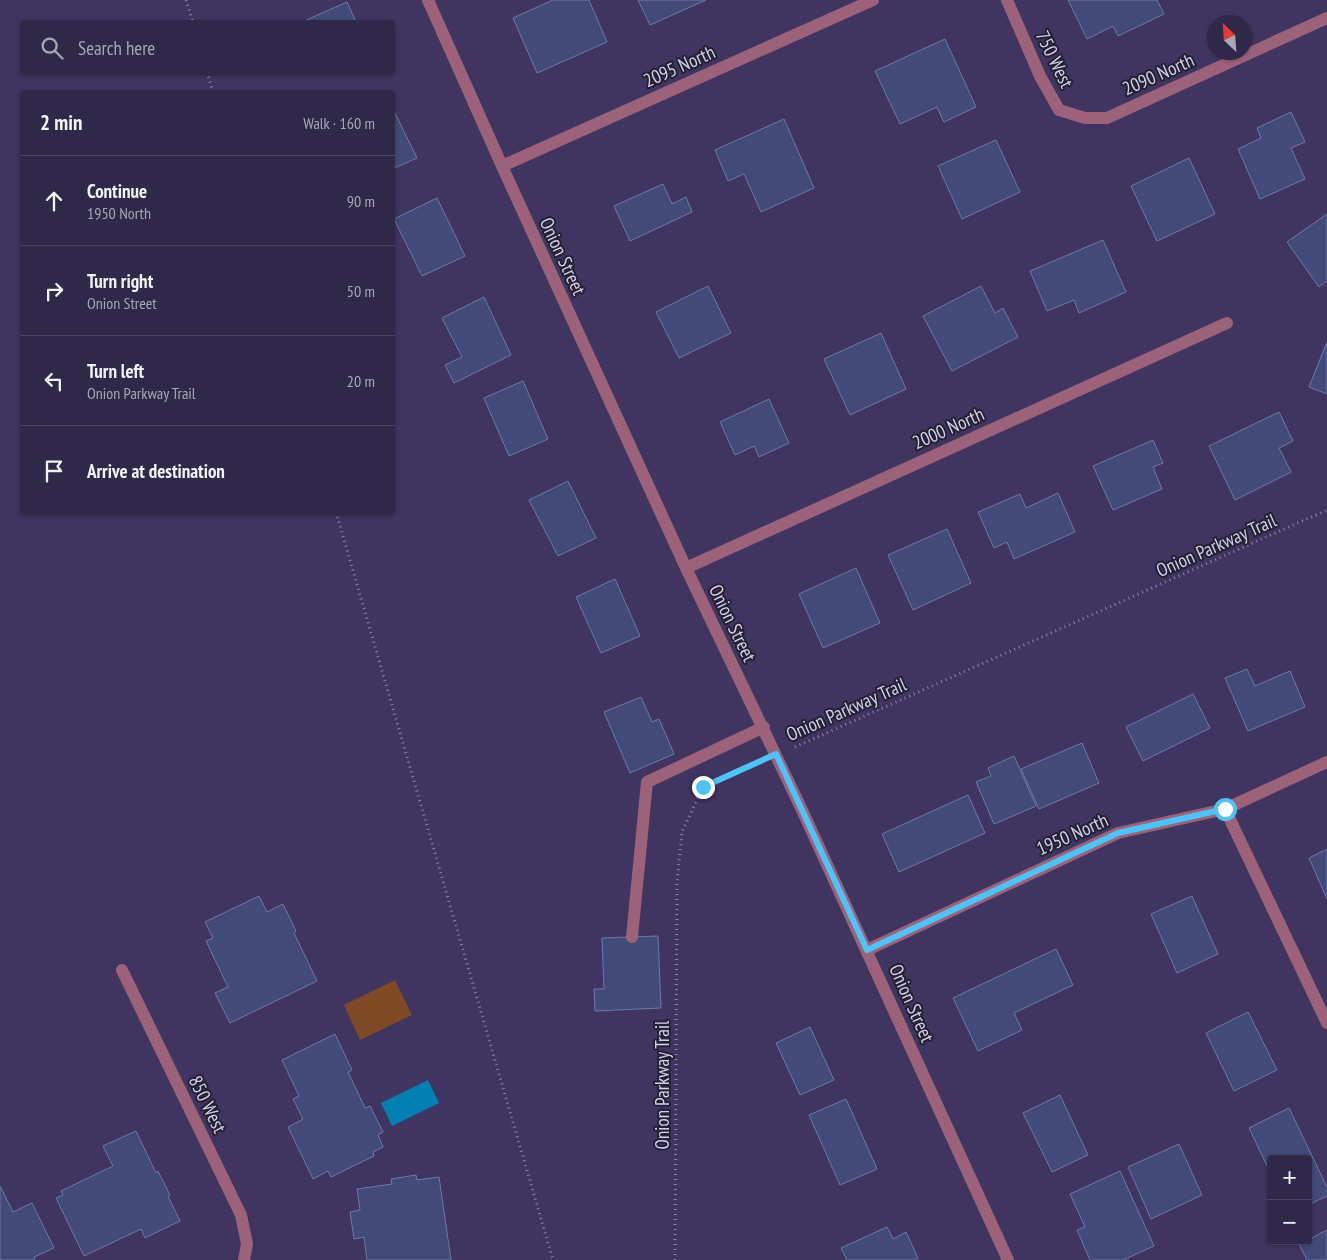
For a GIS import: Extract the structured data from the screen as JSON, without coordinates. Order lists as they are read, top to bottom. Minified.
{"streets":{"street":["750 West","2095 North","2090 North","Onion Street","2000 North","1950 North","850 West"],"path":["Onion Parkway Trail"]},"crossings":[["750 West","2090 North"],["2095 North","Onion Street"],["Onion Street","2000 North"],["Onion Street","Onion Parkway Trail"],["Onion Street","1950 North"]],"north":"top left","page":{"search":"Search here","heading":["2 min","Walk · 160 m"],"list":[["Continue","1950 North","90 m"],["Turn right","Onion Street","50 m"],["Turn left","Onion Parkway Trail","20 m"],"Arrive at destination"],"map_buttons":["+","−"]}}
